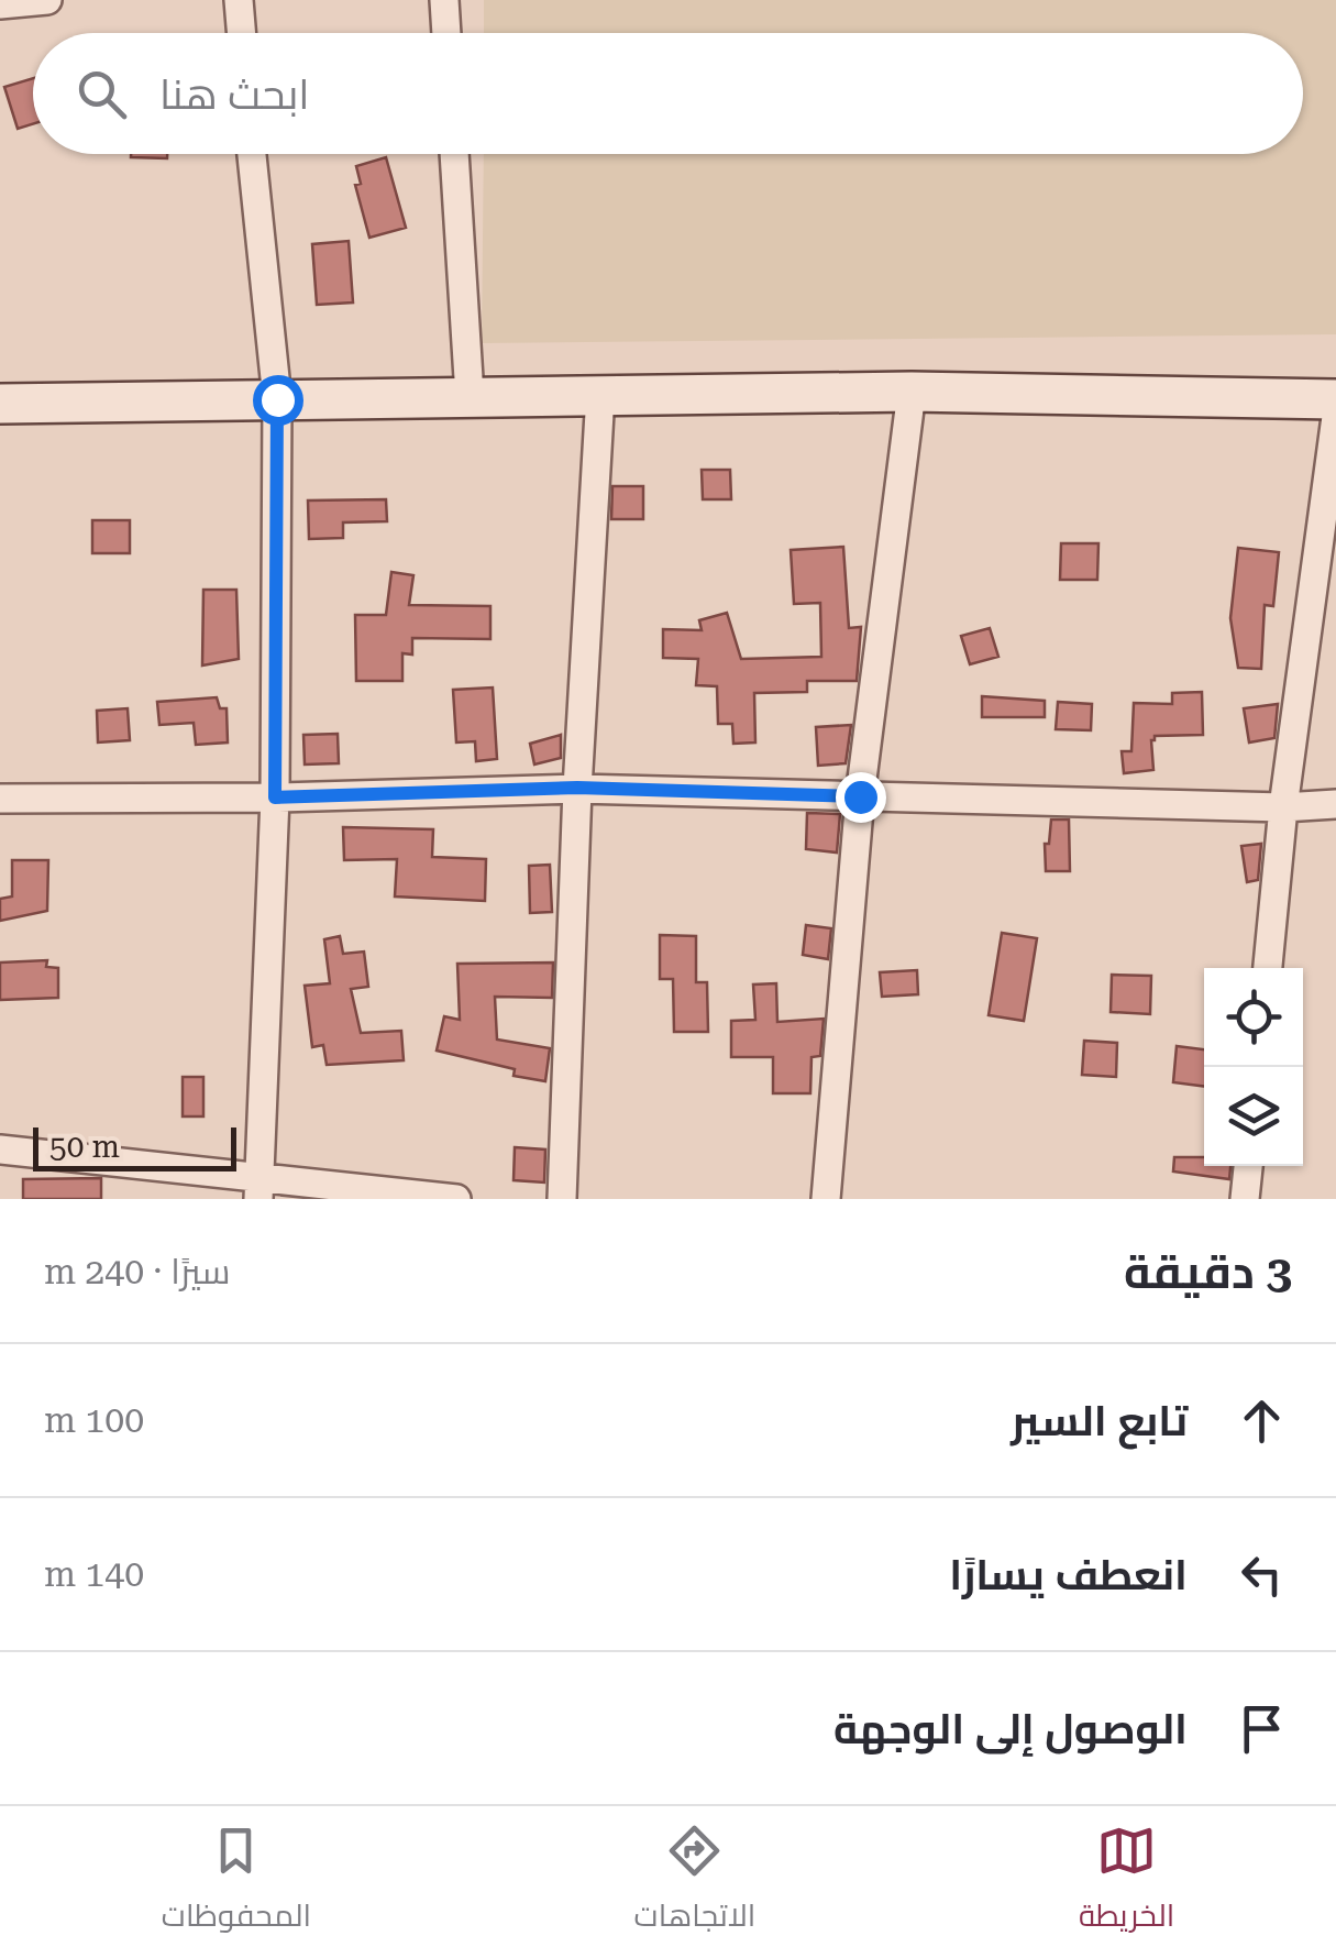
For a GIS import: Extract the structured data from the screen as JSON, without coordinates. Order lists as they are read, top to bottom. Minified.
{"scale_bar":"50 m","page":{"search":"ابحث هنا","scale":"50 m","heading":["3 دقيقة","سيرًا · 240 m"],"list":[["تابع السير","100 m"],["انعطف يسارًا","140 m"],"الوصول إلى الوجهة"],"nav":["الخريطة","الاتجاهات","المحفوظات"]}}
